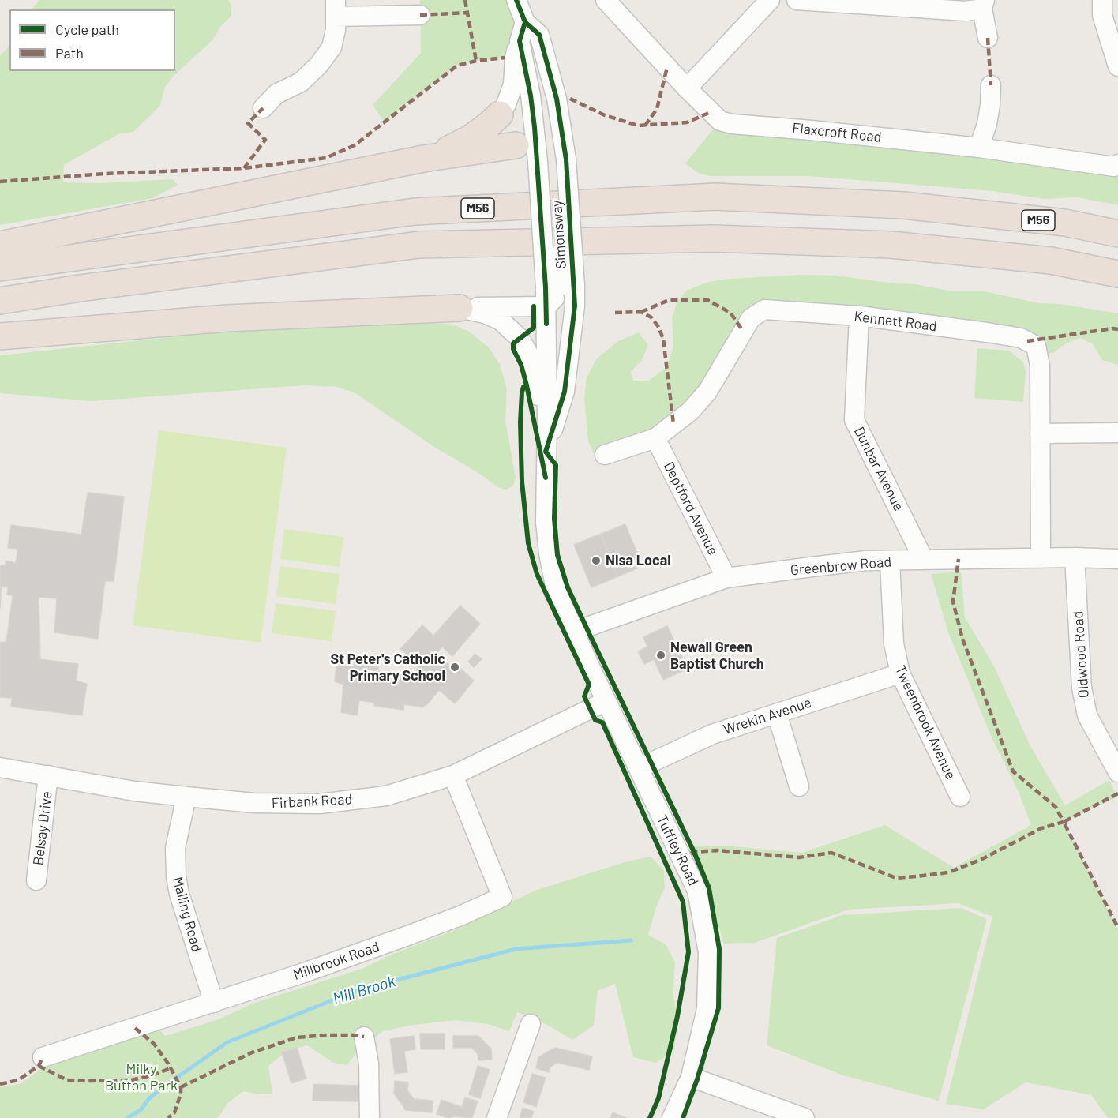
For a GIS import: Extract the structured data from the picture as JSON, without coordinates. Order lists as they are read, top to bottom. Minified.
{"streets":{"highway":["M56"],"street":["Flaxcroft Road","Simonsway","Kennett Road","Dunbar Avenue","Deptford Avenue","Greenbrow Road","Oldwood Road","Wrekin Avenue","Tweenbrook Avenue","Firbank Road","Belsay Drive","Tuffley Road","Malling Road","Millbrook Road"]},"crossings":[["Simonsway","Greenbrow Road"],["Simonsway","Firbank Road"],["Simonsway","Tuffley Road"],["Kennett Road","Dunbar Avenue"],["Kennett Road","Deptford Avenue"],["Kennett Road","Greenbrow Road"],["Dunbar Avenue","Greenbrow Road"],["Deptford Avenue","Greenbrow Road"],["Greenbrow Road","Oldwood Road"],["Greenbrow Road","Tweenbrook Avenue"],["Wrekin Avenue","Tweenbrook Avenue"],["Wrekin Avenue","Tuffley Road"],["Firbank Road","Belsay Drive"],["Firbank Road","Tuffley Road"],["Firbank Road","Malling Road"],["Firbank Road","Millbrook Road"],["Malling Road","Millbrook Road"]],"water":["Mill Brook"],"parks":["Milky Button Park"],"places":["Nisa Local","Newall Green Baptist Church","St Peter's Catholic Primary School"],"legend":["Cycle path","Path"]}
